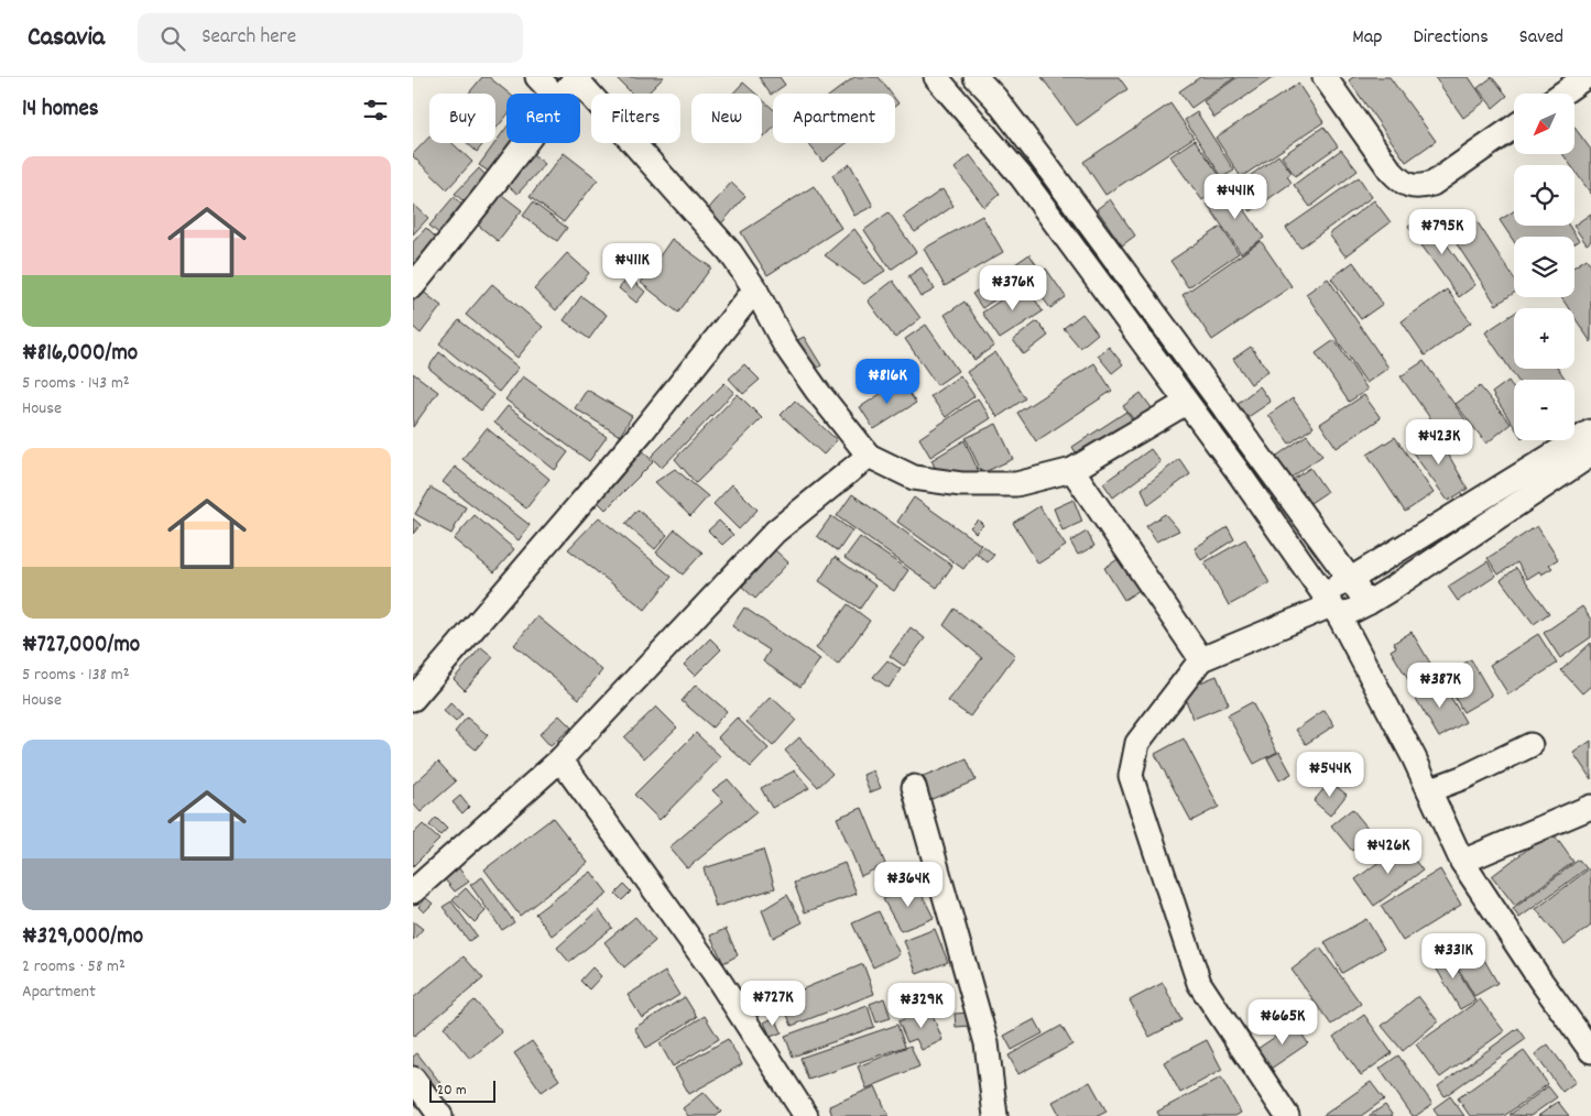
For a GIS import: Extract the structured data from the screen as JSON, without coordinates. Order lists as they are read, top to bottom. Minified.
{"scale_bar":"20 m","north":"bottom left","page":{"header":"Casavia","search":"Search here","nav":["Map","Directions","Saved"],"heading":"14 homes","map_buttons":["+","−"],"chip":["Buy","Rent","Filters","New","Apartment"],"list":[{"name":"₦816,000/mo","note":"5 rooms · 143 m² · House"},{"name":"₦727,000/mo","note":"5 rooms · 138 m² · House"},{"name":"₦329,000/mo","note":"2 rooms · 58 m² · Apartment"}],"price":["₦441K","₦795K","₦411K","₦376K","₦816K","₦423K","₦387K","₦544K","₦426K","₦364K","₦331K","₦727K","₦329K","₦665K"],"scale":"20 m"}}
